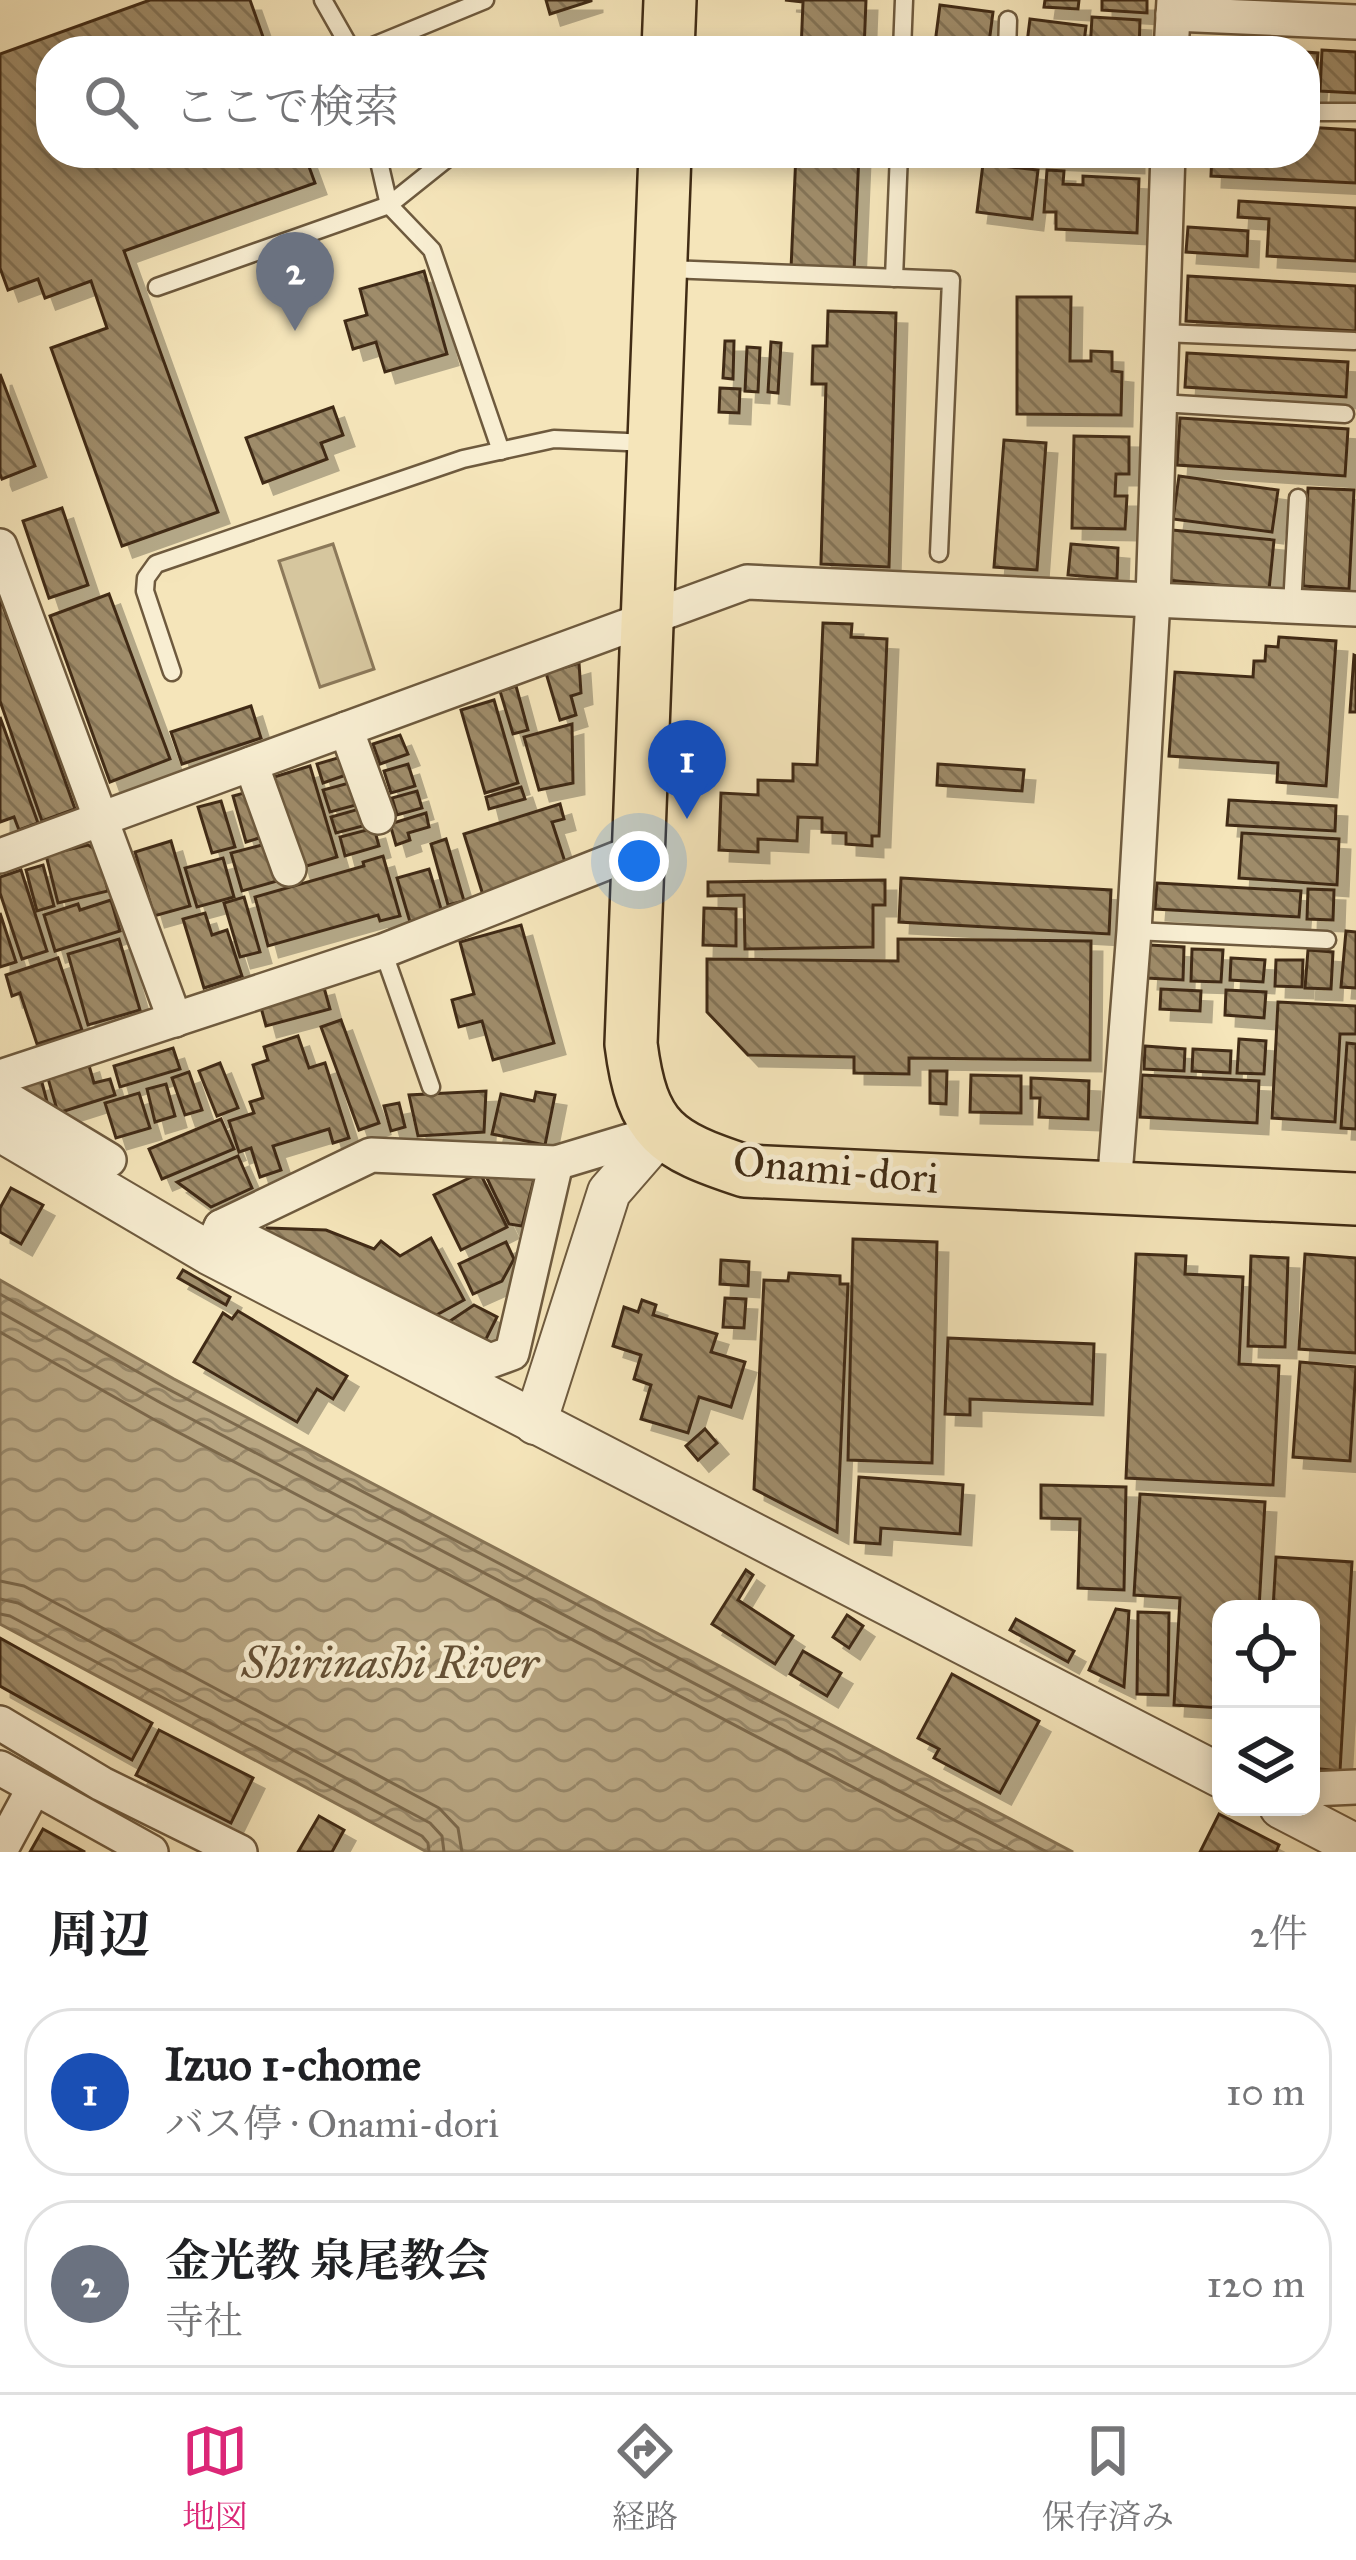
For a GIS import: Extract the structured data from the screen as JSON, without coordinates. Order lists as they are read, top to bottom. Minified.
{"streets":{"main road":["Onami-dori"]},"water":["Shirinashi River"],"page":{"search":"ここで検索","pins":["2","1"],"heading":["周辺","2件"],"list":[{"mark":"1","name":"Izuo 1-chome","note":"バス停 · Onami-dori","value":"10 m"},{"mark":"2","name":"金光教 泉尾教会","note":"寺社","value":"120 m"}],"nav":["地図","経路","保存済み"]}}
